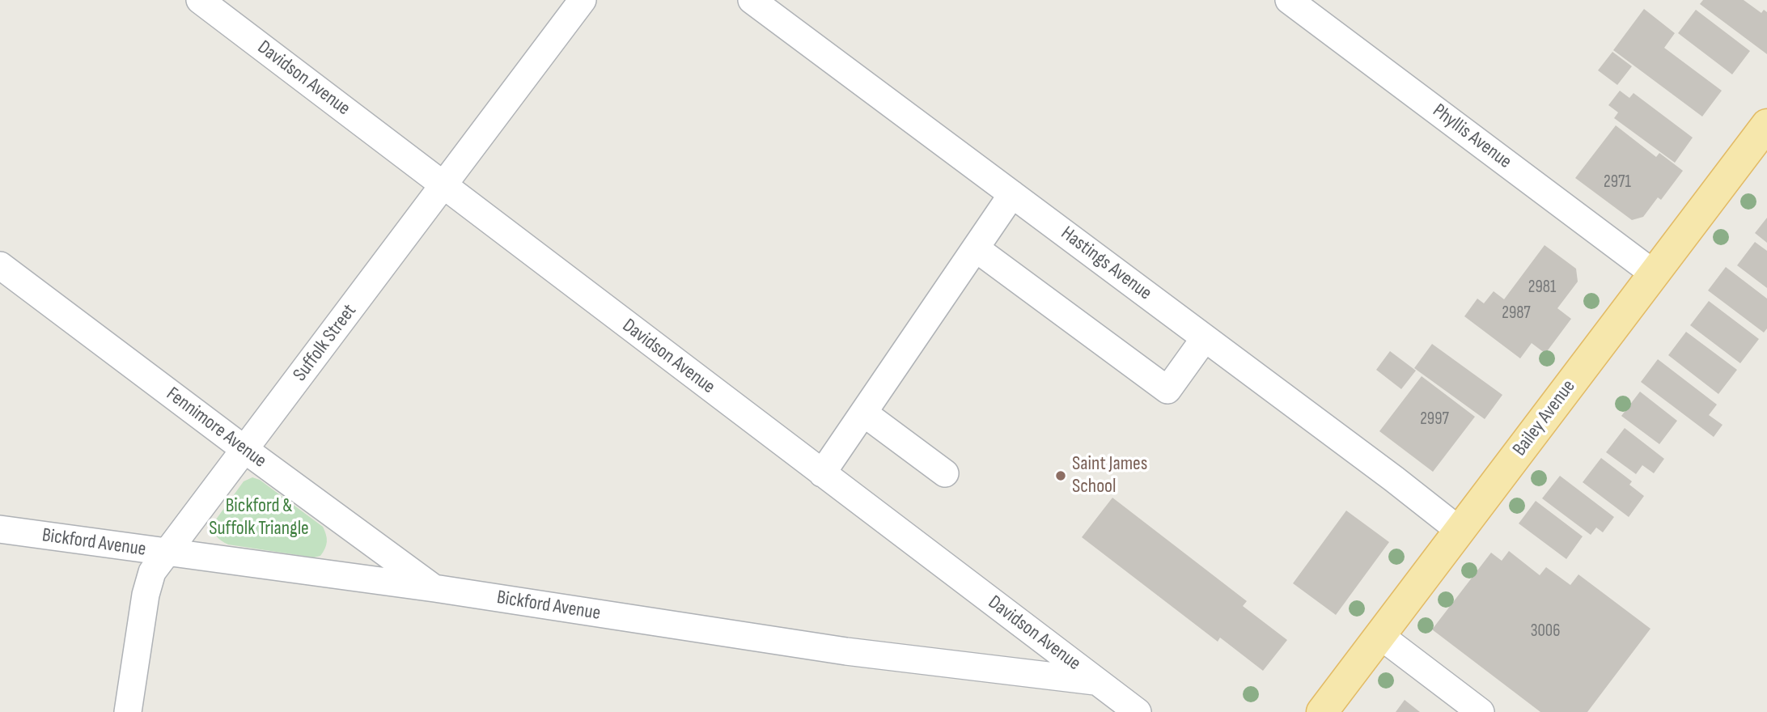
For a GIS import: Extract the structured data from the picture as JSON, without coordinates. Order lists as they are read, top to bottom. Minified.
{"streets":{"main road":["Bailey Avenue"],"street":["Davidson Avenue","Phyllis Avenue","Hastings Avenue","Suffolk Street","Fennimore Avenue","Bickford Avenue"]},"crossings":[["Davidson Avenue","Suffolk Street"],["Davidson Avenue","Bickford Avenue"],["Phyllis Avenue","Bailey Avenue"],["Hastings Avenue","Bailey Avenue"],["Suffolk Street","Fennimore Avenue"],["Suffolk Street","Bickford Avenue"],["Fennimore Avenue","Bickford Avenue"]],"parks":["Bickford & Suffolk Triangle"],"places":["Saint James School"],"house_numbers":["2971","2981","2987","2997","3006"]}
